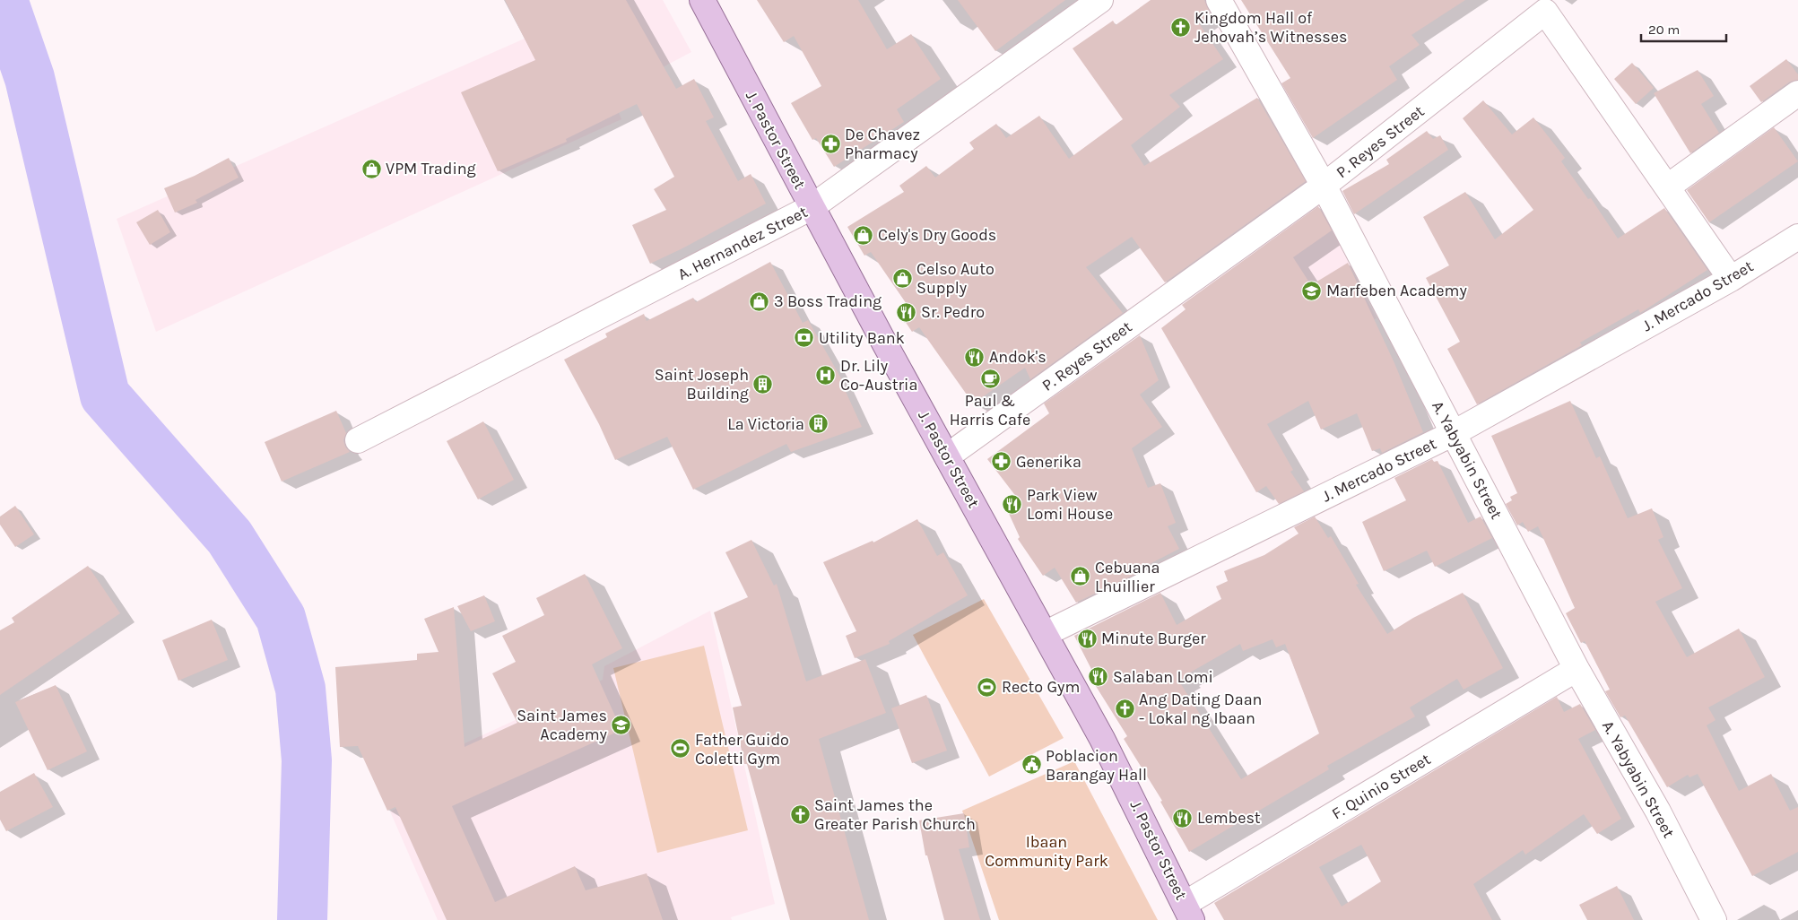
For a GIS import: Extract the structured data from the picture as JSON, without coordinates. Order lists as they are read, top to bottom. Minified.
{"streets":{"main road":["J. Pastor Street"],"street":["P. Reyes Street","A. Hernandez Street","J. Mercado Street","A. Yabyabin Street","F. Quinio Street"]},"crossings":[["J. Pastor Street","P. Reyes Street"],["J. Pastor Street","A. Hernandez Street"],["J. Pastor Street","J. Mercado Street"],["J. Pastor Street","F. Quinio Street"],["P. Reyes Street","J. Mercado Street"],["P. Reyes Street","A. Yabyabin Street"],["J. Mercado Street","A. Yabyabin Street"],["A. Yabyabin Street","F. Quinio Street"]],"parks":["Ibaan Community Park"],"places":{"church":["Kingdom Hall of Jehovah’s Witnesses","Ang Dating Daan - Lokal ng Ibaan","Saint James the Greater Parish Church"],"pharmacy":["De Chavez Pharmacy","Generika"],"shop":["VPM Trading","Cely's Dry Goods","Celso Auto Supply","3 Boss Trading","Cebuana Lhuillier"],"school or university":["Marfeben Academy","Saint James Academy"],"restaurant":["Sr. Pedro","Andok's","Park View Lomi House","Minute Burger","Salaban Lomi","Lembest"],"bank":["Utility Bank"],"hospital":["Dr. Lily Co-Austria"],"cafe":["Paul & Harris Cafe"],"building":["Saint Joseph Building","La Victoria"],"sports":["Recto Gym","Father Guido Coletti Gym"],"public building":["Poblacion Barangay Hall"]},"scale_bar":"20 m"}
